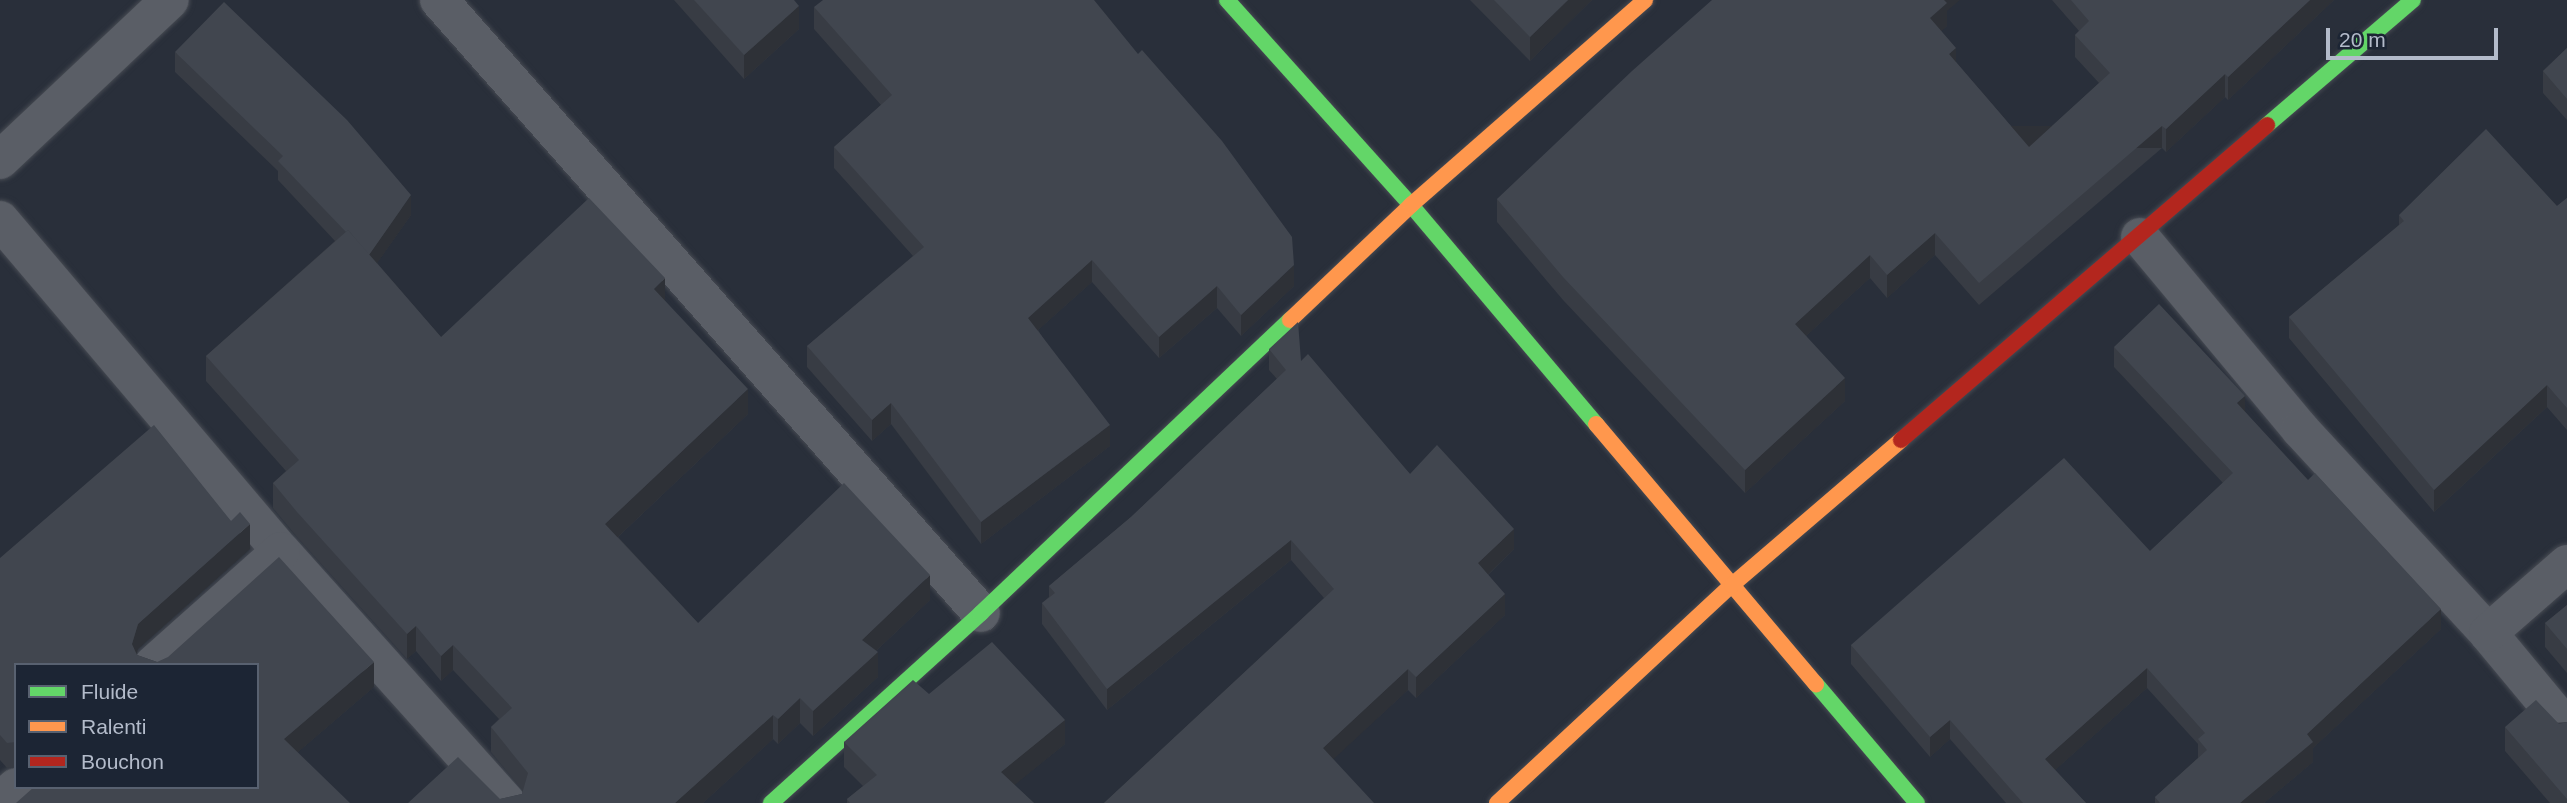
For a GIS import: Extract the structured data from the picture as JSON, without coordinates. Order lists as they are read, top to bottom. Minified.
{"legend":["Fluide","Ralenti","Bouchon"],"scale_bar":"20 m"}
